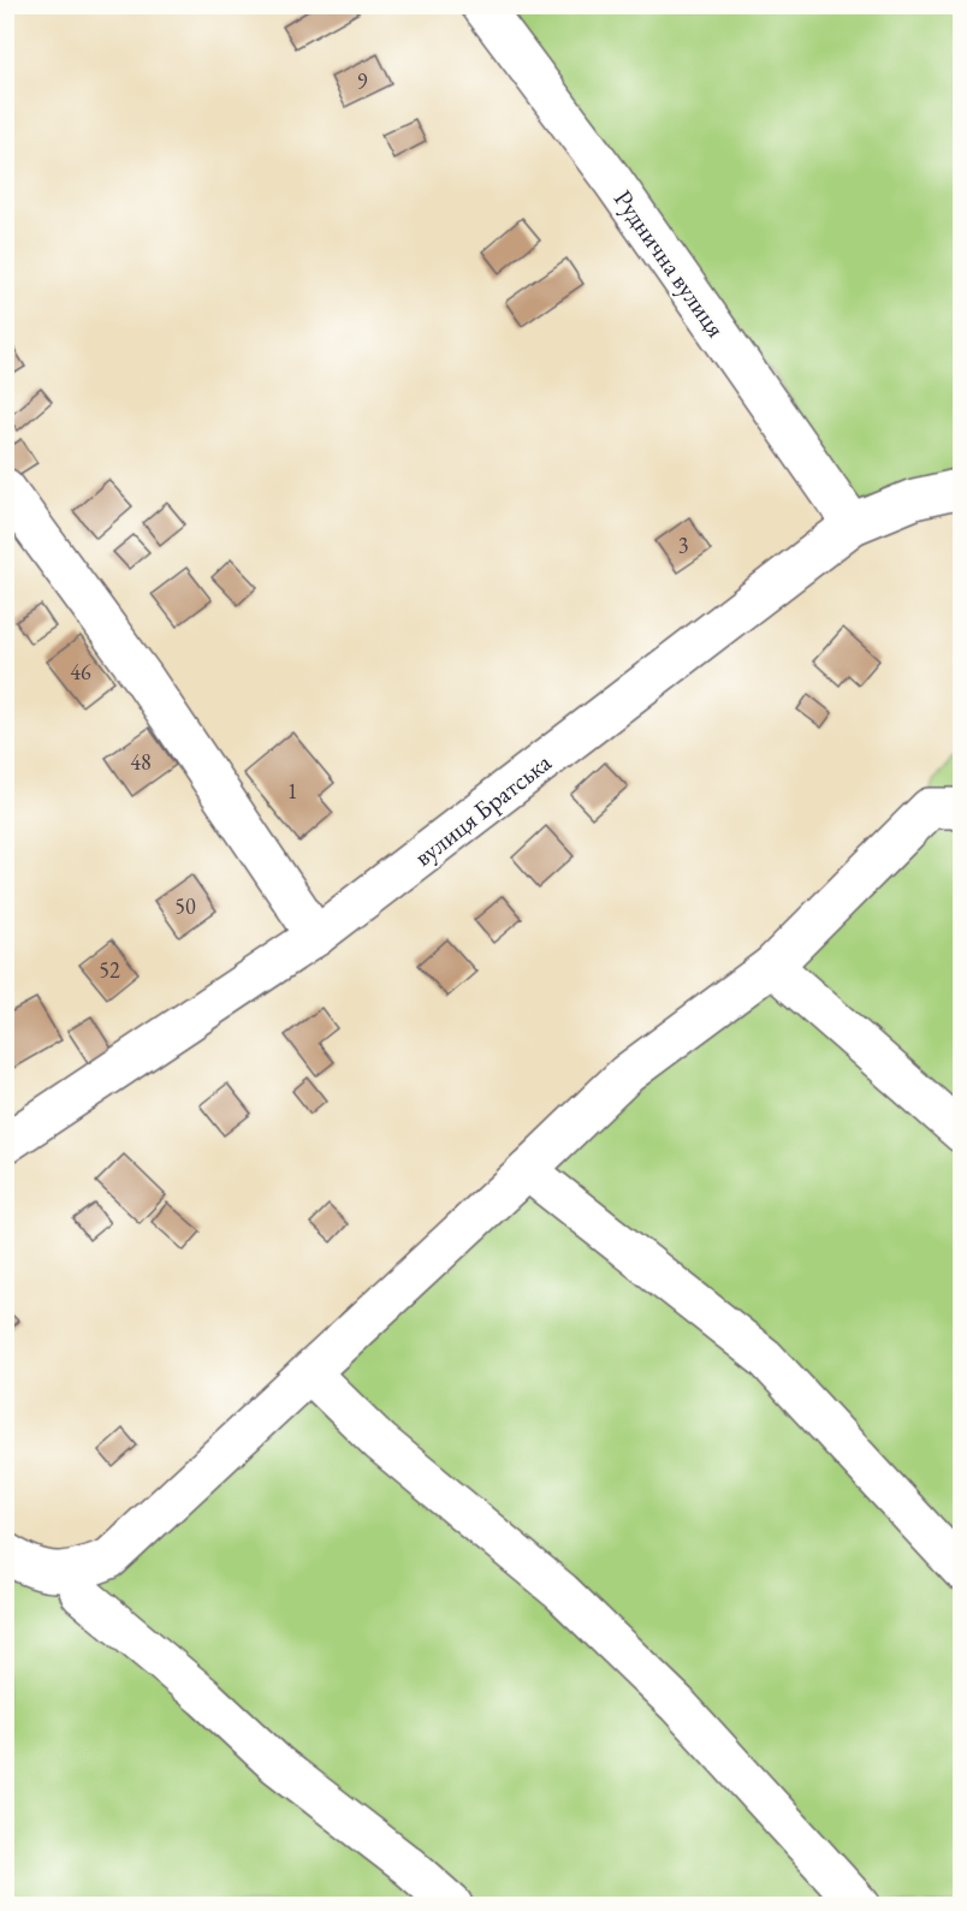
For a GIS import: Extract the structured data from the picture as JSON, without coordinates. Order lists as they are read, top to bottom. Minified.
{"streets":{"street":["Руднична вулиця","вулиця Братська"]},"crossings":[["Руднична вулиця","вулиця Братська"]],"house_numbers":["9","3","46","48","1","50","52"]}
